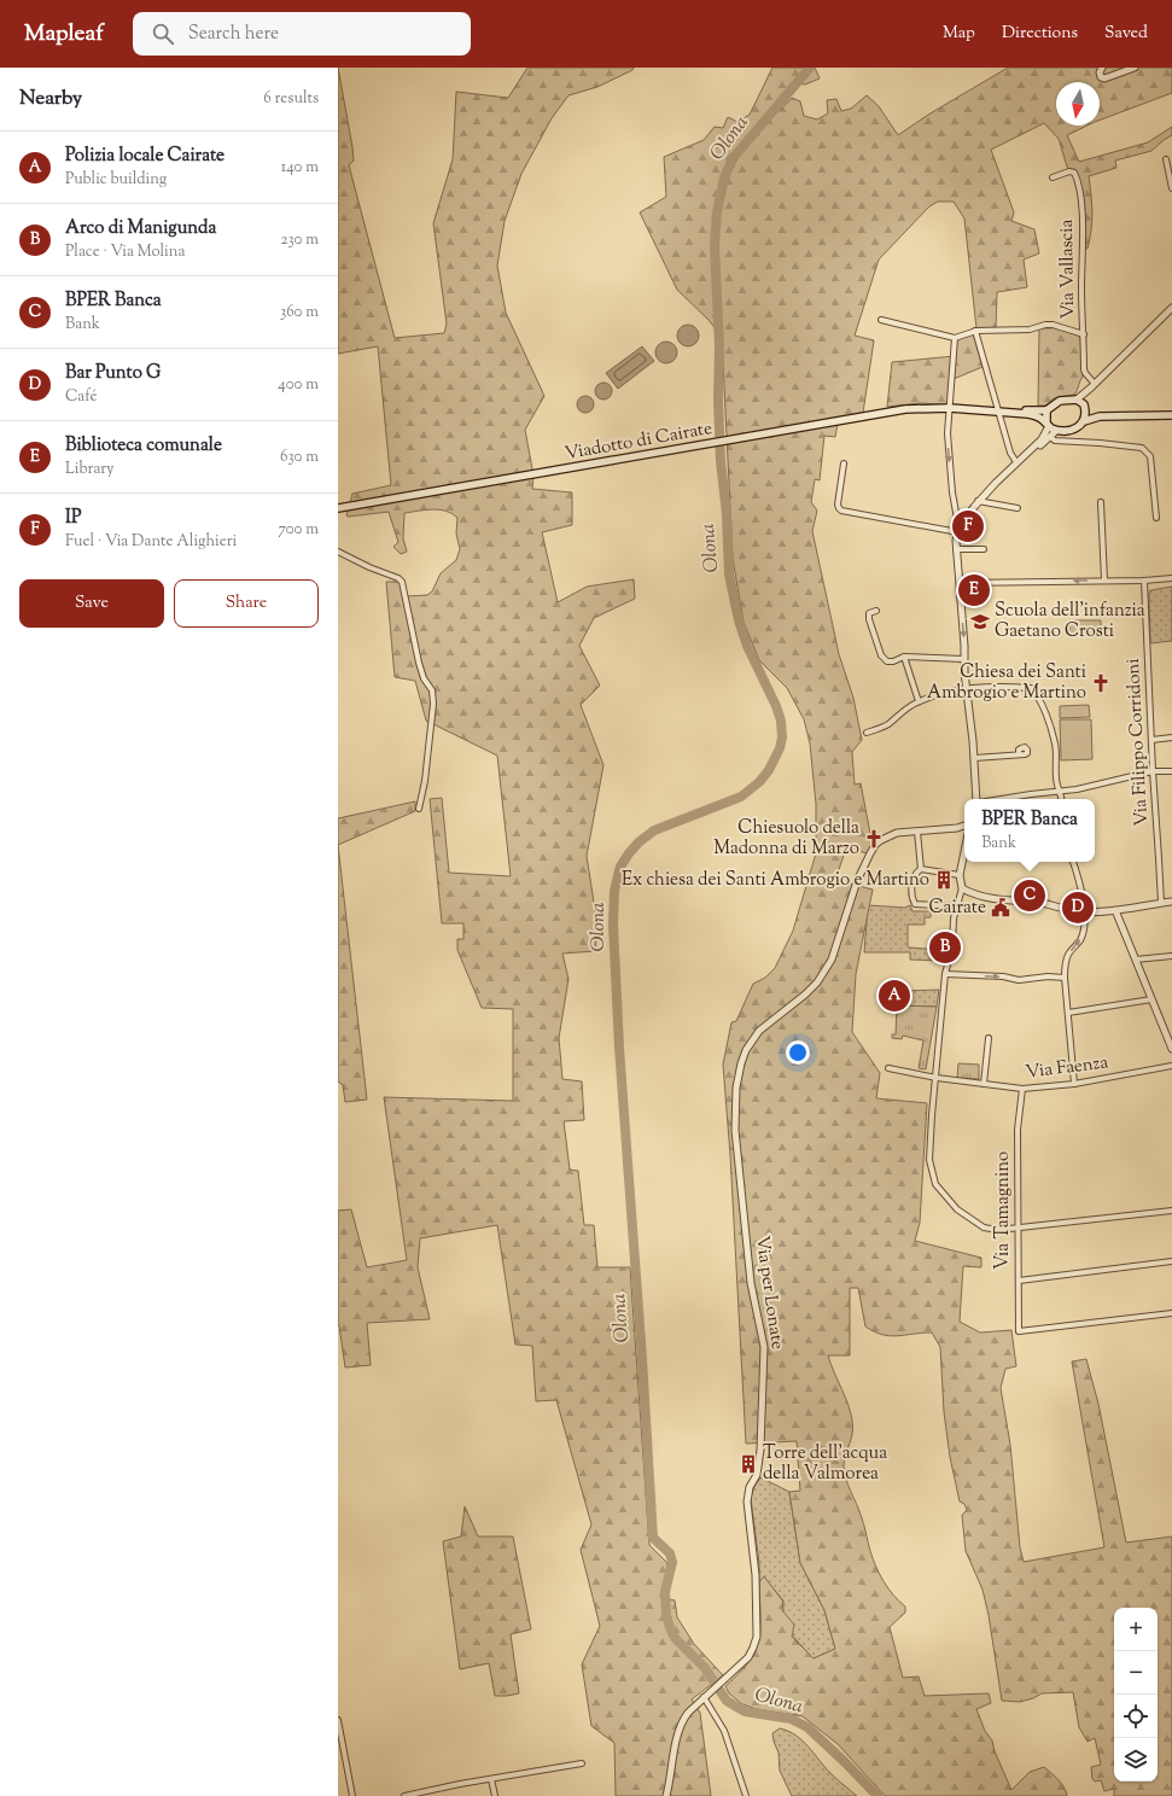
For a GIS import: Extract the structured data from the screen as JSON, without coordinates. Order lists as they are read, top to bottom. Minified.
{"streets":{"main road":["Viadotto di Cairate"],"street":["Via Vallascia","Via Filippo Corridoni","Via Faenza","Via Tamagnino","Via per Lonate"]},"crossings":[["Via Faenza","Via Tamagnino"]],"water":["Olona"],"places":{"school or university":["Scuola dell'infanzia Gaetano Crosti"],"church":["Chiesa dei Santi Ambrogio e Martino","Chiesuolo della Madonna di Marzo"],"building":["Ex chiesa dei Santi Ambrogio e Martino","Torre dell'acqua della Valmorea"],"public building":["Cairate"]},"north":"bottom","page":{"header":"Mapleaf","search":"Search here","nav":["Map","Directions","Saved"],"heading":["Nearby","6 results"],"list":[{"mark":"A","name":"Polizia locale Cairate","note":"Public building","value":"140 m"},{"mark":"B","name":"Arco di Manigunda","note":"Place · Via Molina","value":"230 m"},{"mark":"C","name":"BPER Banca","note":"Bank","value":"360 m"},{"mark":"D","name":"Bar Punto G","note":"Café","value":"400 m"},{"mark":"E","name":"Biblioteca comunale","note":"Library","value":"630 m"},{"mark":"F","name":"IP","note":"Fuel · Via Dante Alighieri","value":"700 m"}],"pins":["F","E","C","D","B","A"],"buttons":["Save","Share"],"popup":["BPER Banca","Bank"],"map_buttons":["+","−"]}}
